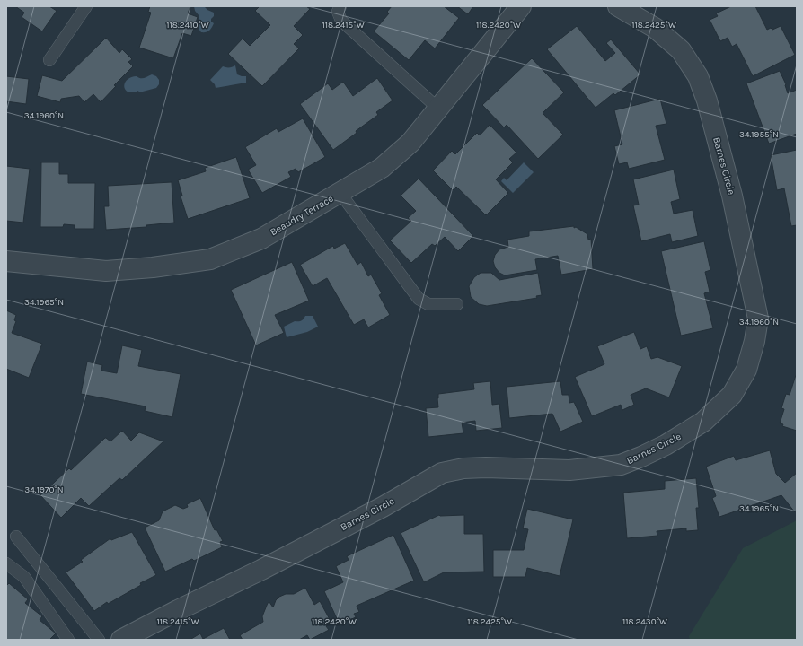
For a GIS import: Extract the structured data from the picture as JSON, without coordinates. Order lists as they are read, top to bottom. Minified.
{"streets":{"street":["Barnes Circle","Beaudry Terrace"]},"coordinates":["118.2410°W","118.2425°W","118.2415°W","118.2420°W","34.1960°N","34.1955°N","34.1965°N","34.1970°N","118.2430°W"]}
